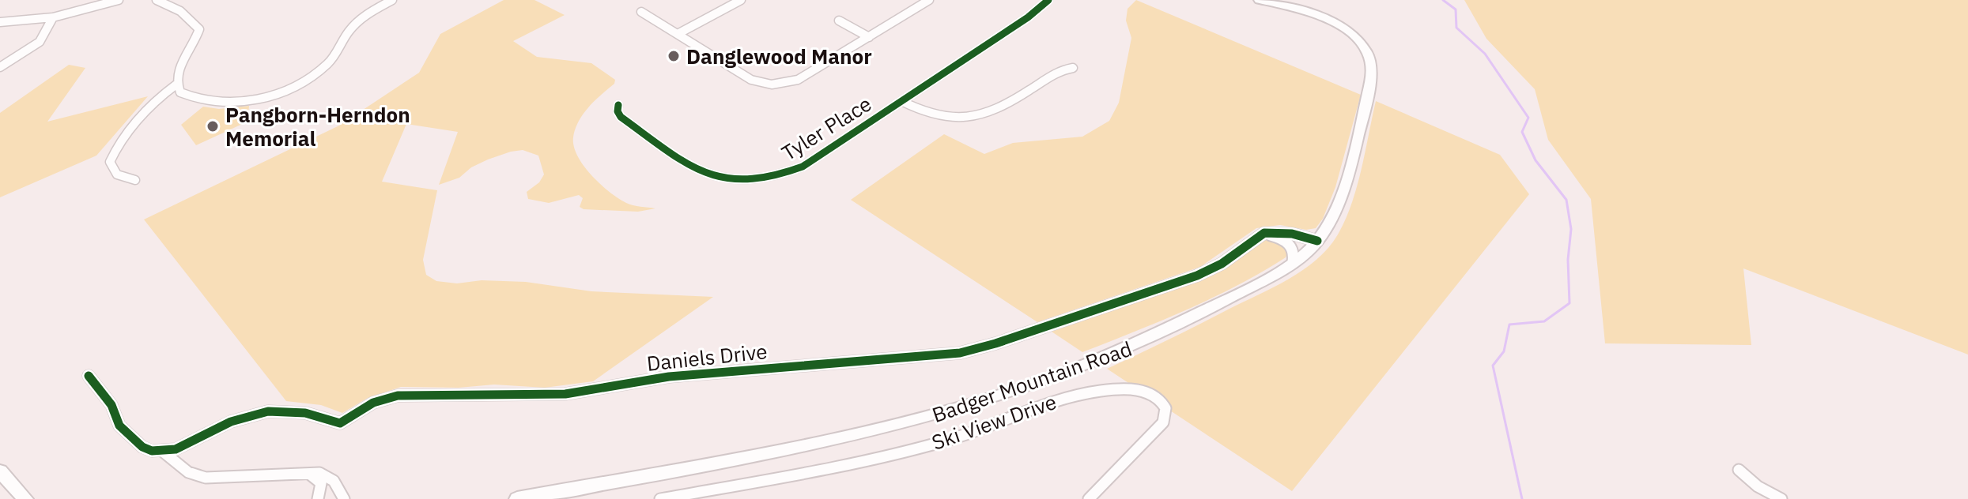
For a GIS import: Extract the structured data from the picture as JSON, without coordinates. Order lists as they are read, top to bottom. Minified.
{"streets":{"main road":["Badger Mountain Road"],"street":["Tyler Place","Daniels Drive","Ski View Drive"]},"crossings":[["Daniels Drive","Badger Mountain Road"]],"places":["Danglewood Manor","Pangborn-Herndon Memorial"]}
